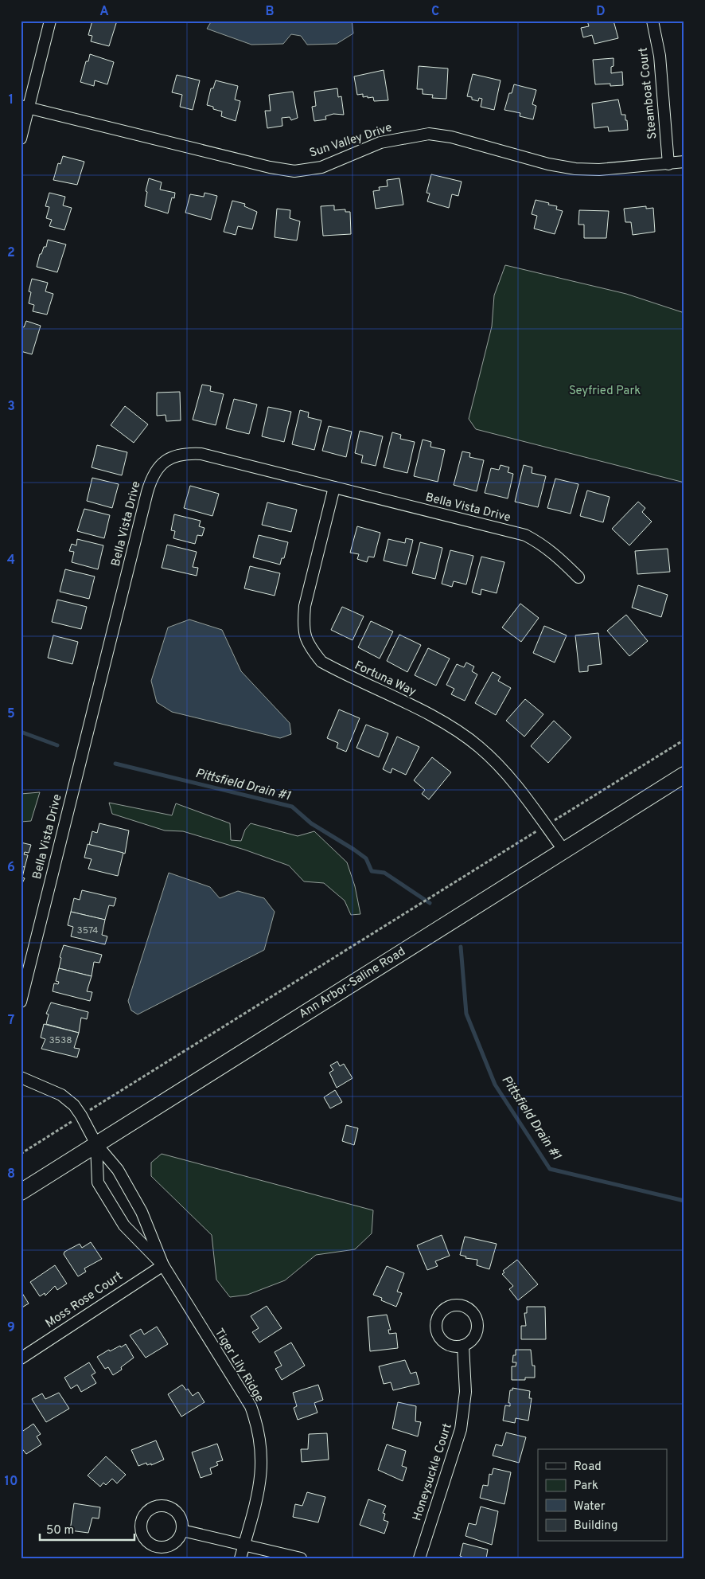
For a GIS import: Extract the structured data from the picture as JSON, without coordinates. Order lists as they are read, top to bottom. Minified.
{"streets":{"main road":["Ann Arbor-Saline Road"],"street":["Steamboat Court","Sun Valley Drive","Bella Vista Drive","Fortuna Way","Moss Rose Court","Tiger Lily Ridge","Honeysuckle Court"]},"crossings":[["Steamboat Court","Sun Valley Drive"],["Bella Vista Drive","Fortuna Way"],["Fortuna Way","Ann Arbor-Saline Road"],["Ann Arbor-Saline Road","Tiger Lily Ridge"],["Moss Rose Court","Tiger Lily Ridge"]],"water":["Pittsfield Drain #1"],"parks":["Seyfried Park"],"house_numbers":["3574","3538"],"legend":["Road","Park","Water","Building"],"scale_bar":"50 m","grid":{"columns":["A","B","C","D"],"rows":["1","2","3","4","5","6","7","8","9","10"]}}
